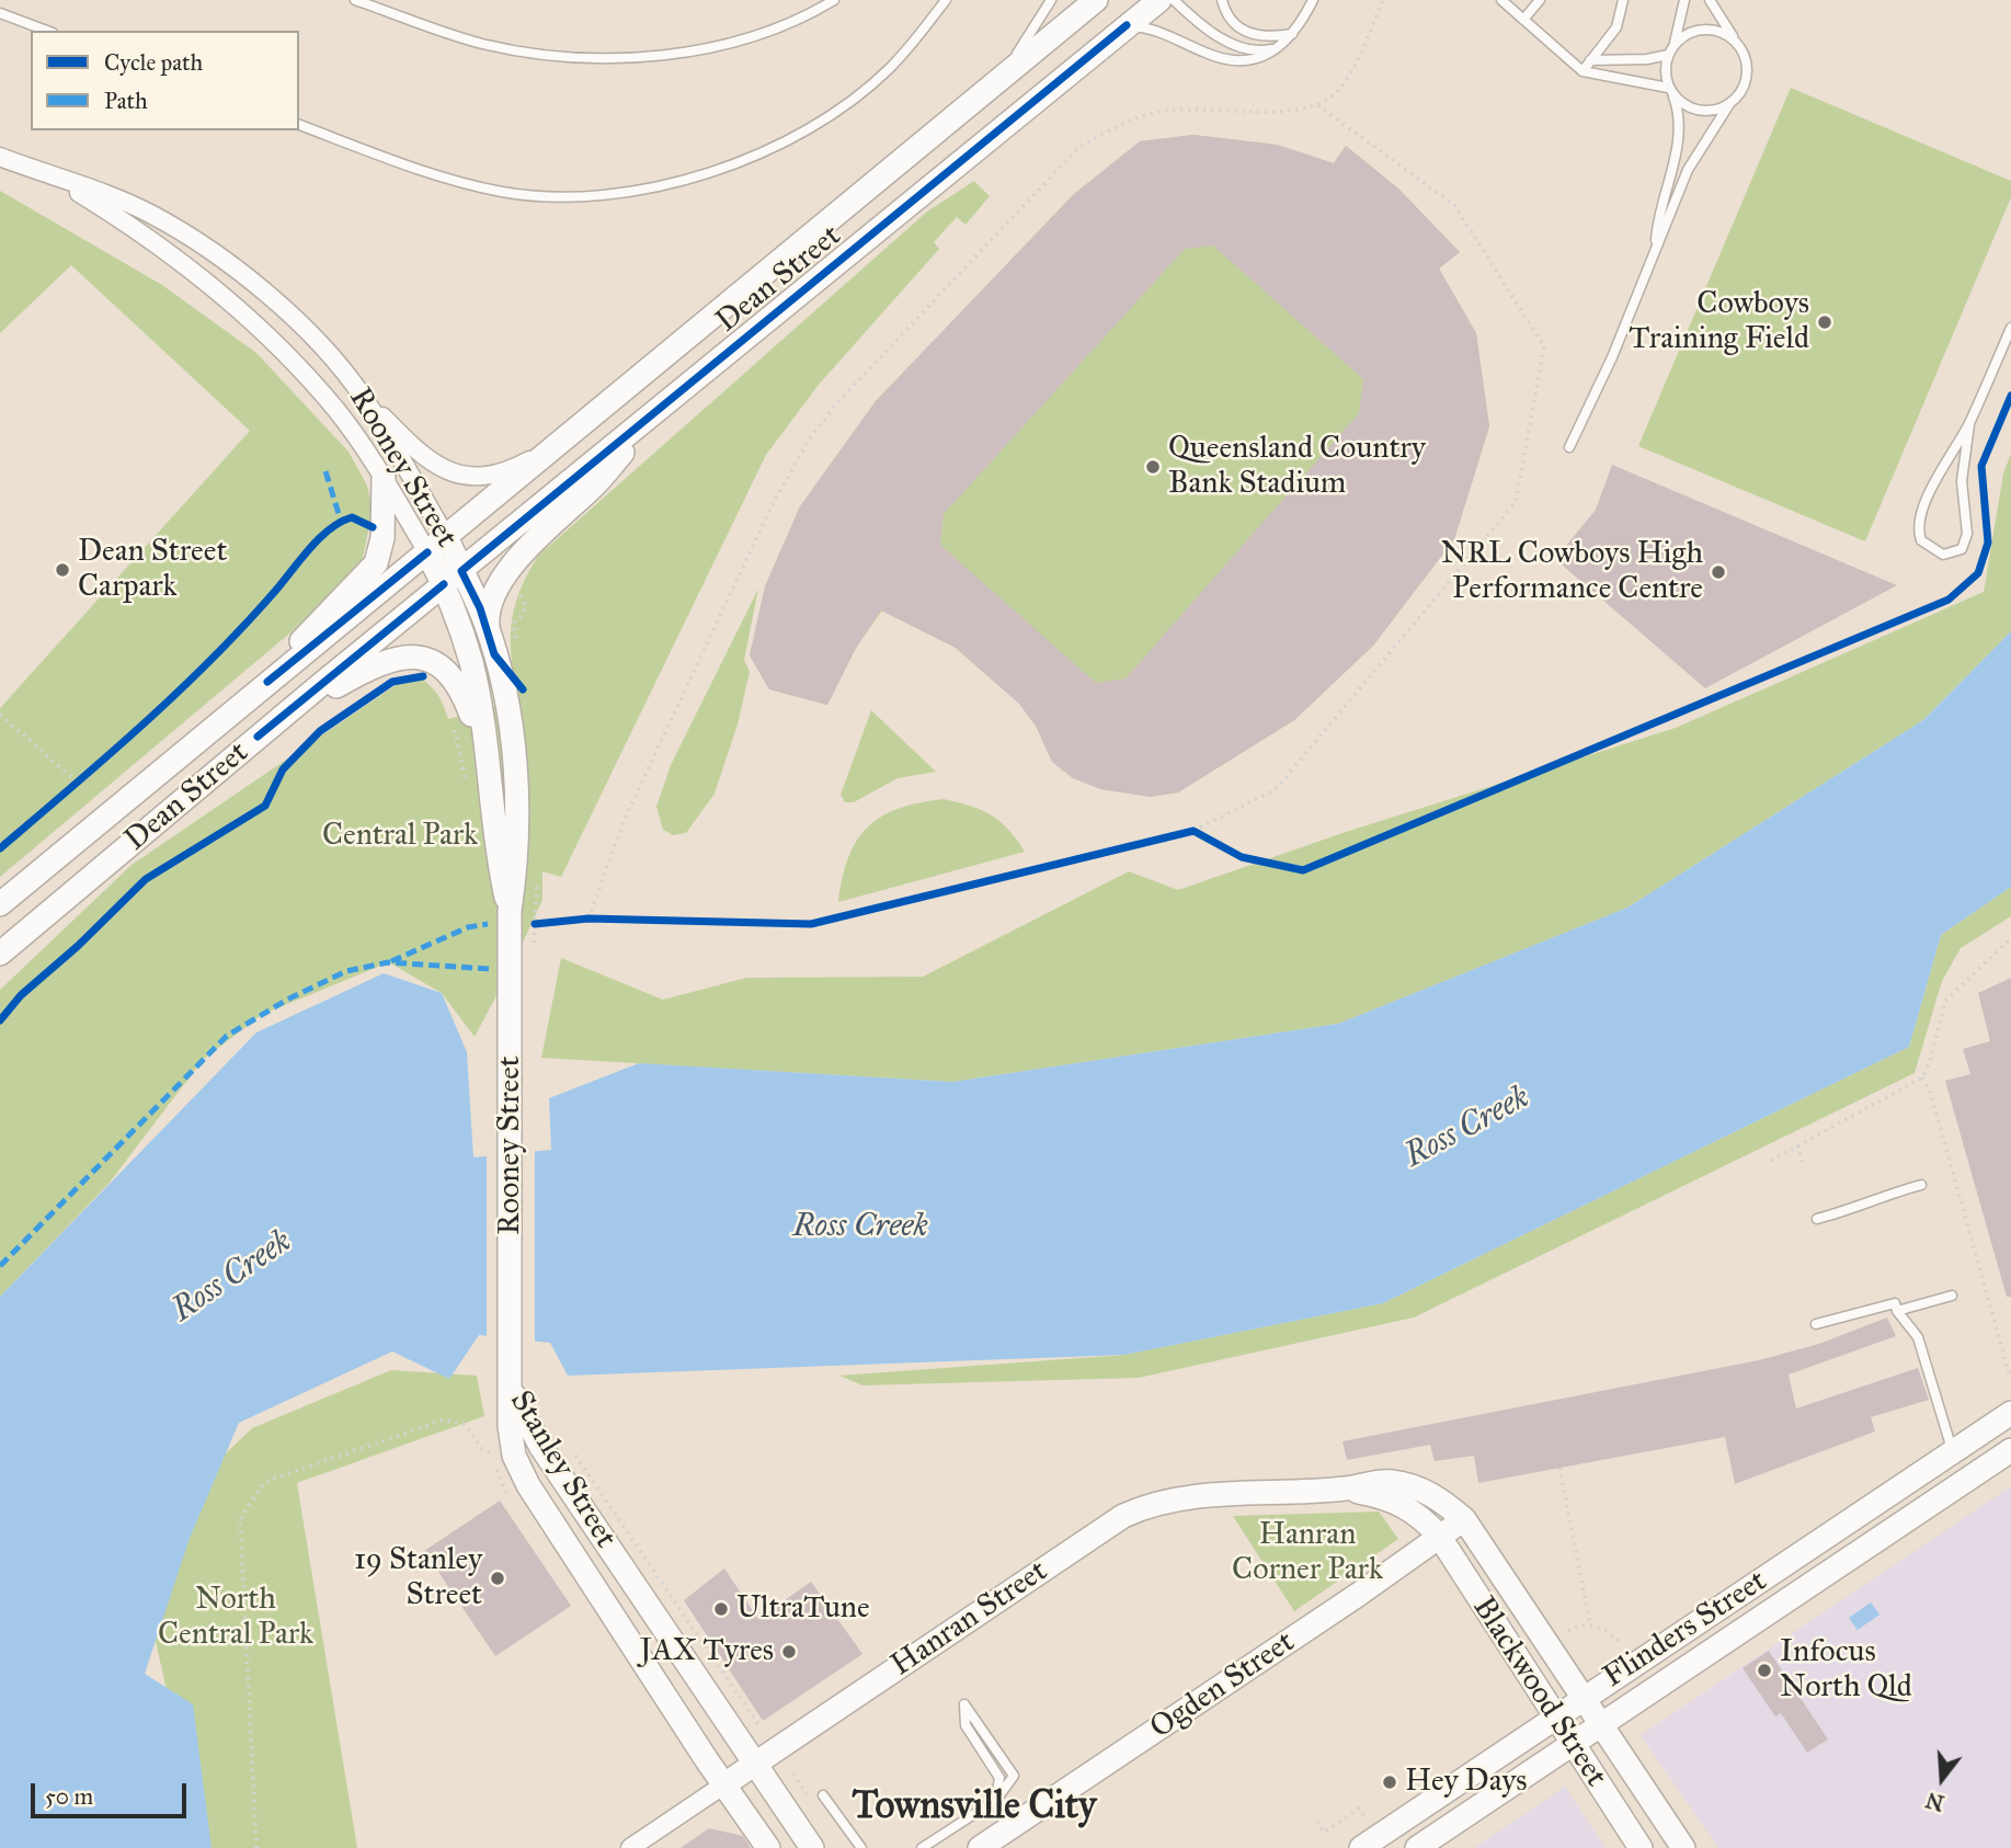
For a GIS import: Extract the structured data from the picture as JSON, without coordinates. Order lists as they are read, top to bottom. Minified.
{"streets":{"main road":["Dean Street","Rooney Street","Stanley Street","Hanran Street","Flinders Street","Ogden Street","Blackwood Street"]},"crossings":[["Dean Street","Rooney Street"],["Rooney Street","Stanley Street"],["Stanley Street","Hanran Street"],["Hanran Street","Ogden Street"],["Hanran Street","Blackwood Street"],["Flinders Street","Blackwood Street"],["Ogden Street","Blackwood Street"]],"districts":["Townsville City"],"water":["Ross Creek"],"parks":["Central Park","Hanran Corner Park","North Central Park"],"places":["Cowboys Training Field","Queensland Country Bank Stadium","Dean Street Carpark","NRL Cowboys High Performance Centre","19 Stanley Street","UltraTune","JAX Tyres","Infocus North Qld","Hey Days"],"legend":["Cycle path","Path"],"scale_bar":"50 m","north":"bottom"}
